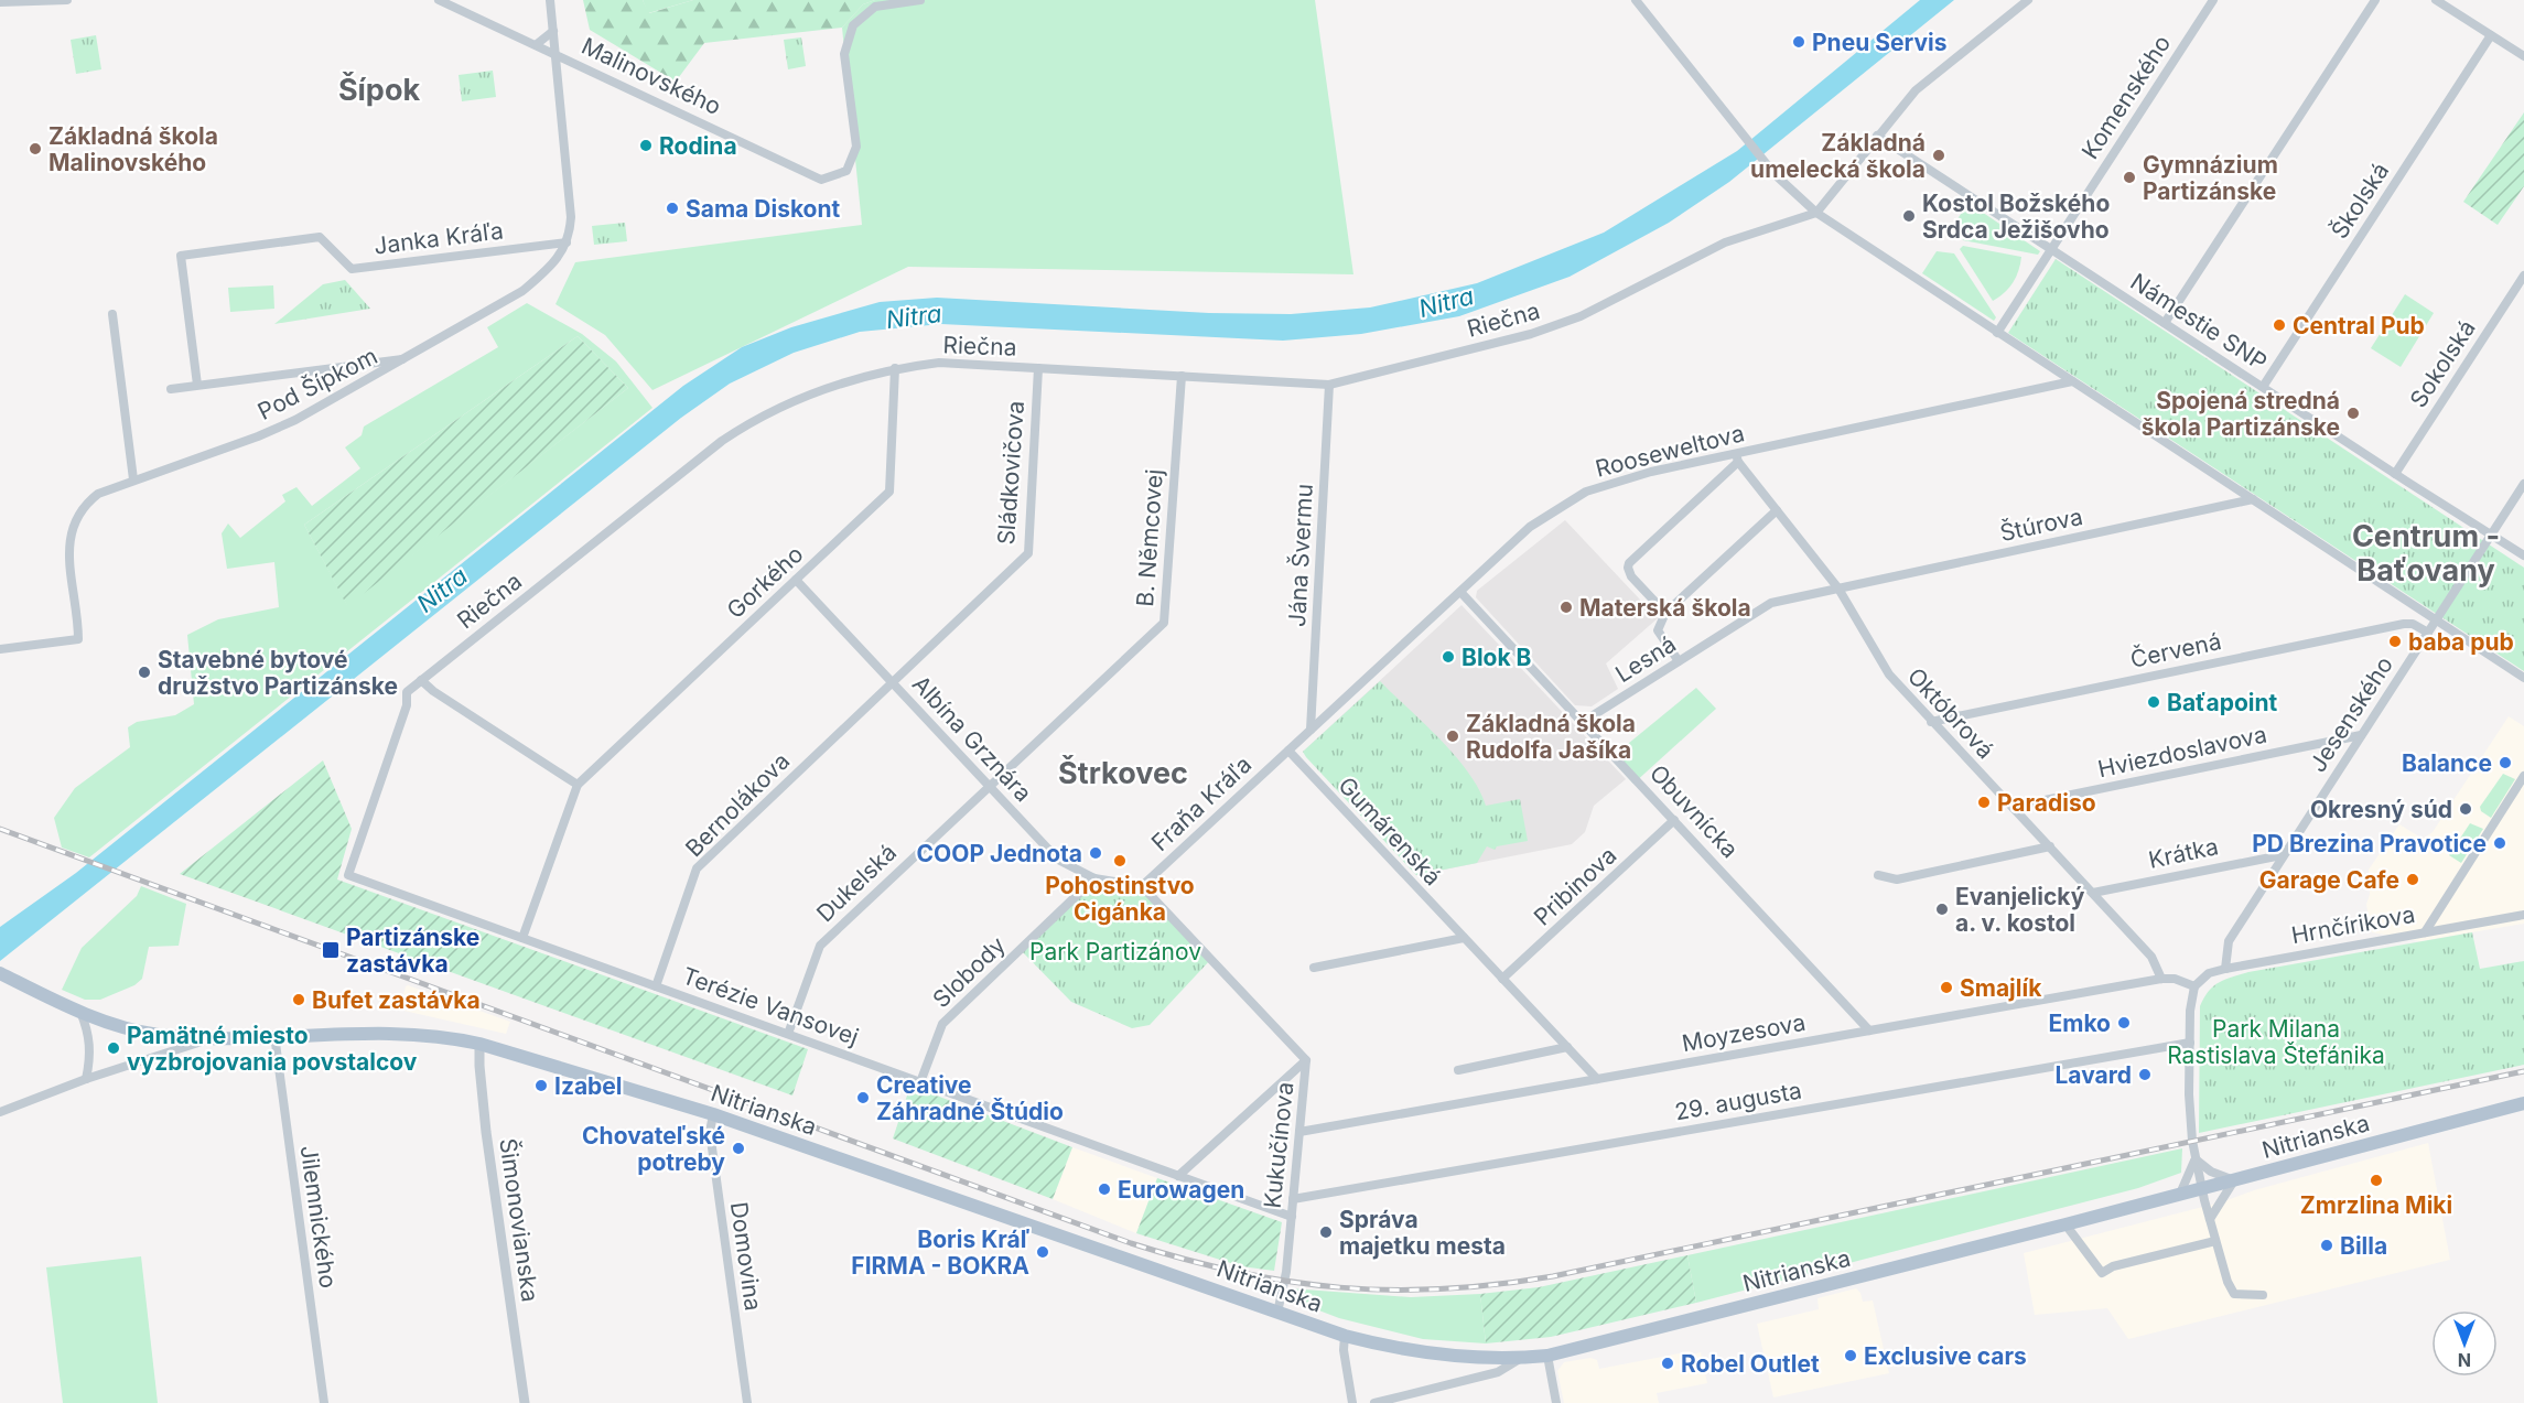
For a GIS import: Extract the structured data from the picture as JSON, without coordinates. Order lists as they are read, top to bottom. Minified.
{"streets":{"main road":["Nitrianska"],"street":["Malinovského","Komenského","Školská","Janka Kráľa","Riečna","Námestie SNP","Sokolská","Pod Šípkom","Rooseweltova","Sládkovičova","Štúrova","B. Němcovej","Jána Švermu","Gorkého","Červená","Lesná","Októbrová","Jesenského","Albína Grznára","Hviezdoslavova","Fraňa Kráľa","Bernolákova","Obuvnícka","Gumárenská","Krátka","Dukelská","Pribinova","Hrnčírikova","Slobody","Terézie Vansovej","Moyzesova","29. augusta","Kukučínova","Jilemnického","Šimonovianska","Domovina"]},"crossings":[["Malinovského","Pod Šípkom"],["Komenského","Námestie SNP"],["Školská","Námestie SNP"],["Janka Kráľa","Pod Šípkom"],["Riečna","Sládkovičova"],["Riečna","B. Němcovej"],["Riečna","Jána Švermu"],["Riečna","Gorkého"],["Riečna","Terézie Vansovej"],["Námestie SNP","Sokolská"],["Rooseweltova","Jána Švermu"],["Rooseweltova","Októbrová"],["Rooseweltova","Fraňa Kráľa"],["Rooseweltova","Obuvnícka"],["Rooseweltova","Gumárenská"],["Sládkovičova","Albína Grznára"],["Sládkovičova","Bernolákova"],["Štúrova","Lesná"],["Štúrova","Októbrová"],["B. Němcovej","Albína Grznára"],["B. Němcovej","Dukelská"],["Gorkého","Albína Grznára"],["Gorkého","Terézie Vansovej"],["Červená","Októbrová"],["Červená","Jesenského"],["Lesná","Októbrová"],["Lesná","Obuvnícka"],["Októbrová","Hviezdoslavova"],["Októbrová","Krátka"],["Októbrová","Moyzesova"],["Jesenského","Hviezdoslavova"],["Jesenského","Krátka"],["Jesenského","Hrnčírikova"],["Albína Grznára","Fraňa Kráľa"],["Albína Grznára","Bernolákova"],["Albína Grznára","Dukelská"],["Albína Grznára","Slobody"],["Albína Grznára","Kukučínova"],["Fraňa Kráľa","Gumárenská"],["Fraňa Kráľa","Kukučínova"],["Bernolákova","Terézie Vansovej"],["Obuvnícka","Pribinova"],["Obuvnícka","Moyzesova"],["Gumárenská","Pribinova"],["Gumárenská","Moyzesova"],["Dukelská","Terézie Vansovej"],["Hrnčírikova","Moyzesova"],["Slobody","Terézie Vansovej"],["Terézie Vansovej","Kukučínova"],["Moyzesova","Kukučínova"],["29. augusta","Kukučínova"],["Nitrianska","Kukučínova"],["Nitrianska","Jilemnického"],["Nitrianska","Šimonovianska"],["Nitrianska","Domovina"]],"districts":["Šípok","Centrum - Baťovany","Štrkovec"],"water":["Nitra"],"parks":["Park Partizánov","Park Milana Rastislava Štefánika"],"places":{"other":["Pneu Servis","Rodina","Základná škola Malinovského","Základná umelecká škola","Gymnázium Partizánske","Sama Diskont","Kostol Božského Srdca Ježišovho","Central Pub","Spojená stredná škola Partizánske","Materská škola","baba pub","Blok B","Stavebné bytové družstvo Partizánske","Baťapoint","Základná škola Rudolfa Jašíka","Balance","Paradiso","Okresný súd","PD Brezina Pravotice","COOP Jednota","Pohostinstvo Cigánka","Garage Cafe","Evanjelický a. v. kostol","Smajlík","Bufet zastávka","Emko","Pamätné miesto vyzbrojovania povstalcov","Lavard","Izabel","Creative Záhradné Štúdio","Chovateľské potreby","Zmrzlina Miki","Eurowagen","Správa majetku mesta","Billa","Boris Kráľ FIRMA - BOKRA","Exclusive cars","Robel Outlet"],"transit":["Partizánske zastávka"]},"north":"bottom"}
